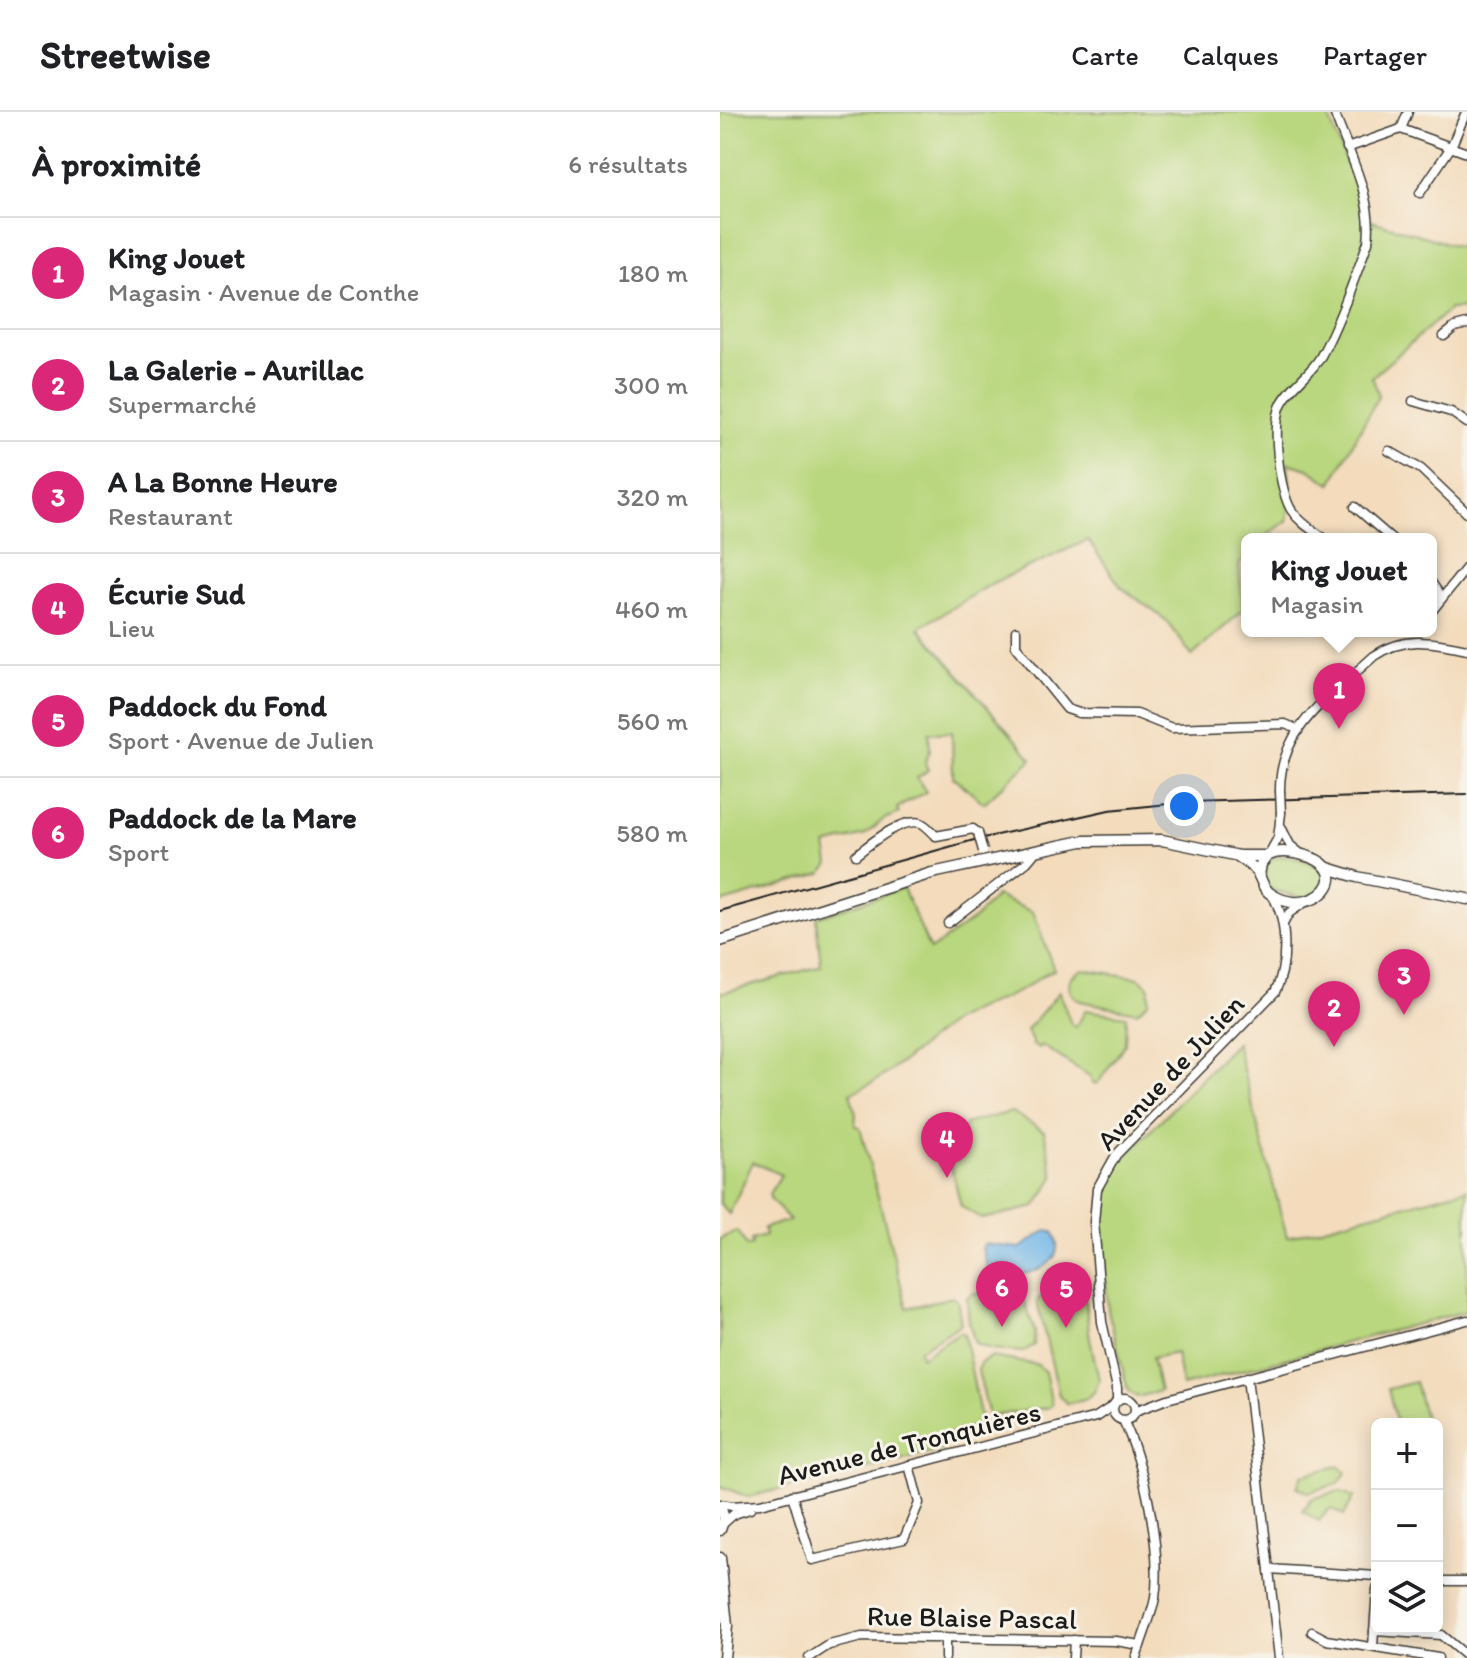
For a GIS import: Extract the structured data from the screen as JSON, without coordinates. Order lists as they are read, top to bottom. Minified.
{"streets":{"street":["Avenue de Julien","Avenue de Tronquières","Rue Blaise Pascal"]},"crossings":[["Avenue de Julien","Avenue de Tronquières"]],"page":{"header":"Streetwise","nav":["Carte","Calques","Partager"],"heading":["À proximité","6 résultats"],"list":[{"mark":"1","name":"King Jouet","note":"Magasin · Avenue de Conthe","value":"180 m"},{"mark":"2","name":"La Galerie - Aurillac","note":"Supermarché","value":"300 m"},{"mark":"3","name":"A La Bonne Heure","note":"Restaurant","value":"320 m"},{"mark":"4","name":"Écurie Sud","note":"Lieu","value":"460 m"},{"mark":"5","name":"Paddock du Fond","note":"Sport · Avenue de Julien","value":"560 m"},{"mark":"6","name":"Paddock de la Mare","note":"Sport","value":"580 m"}],"popup":["King Jouet","Magasin"],"pins":["1","3","2","4","6","5"],"map_buttons":["+","−"]}}
